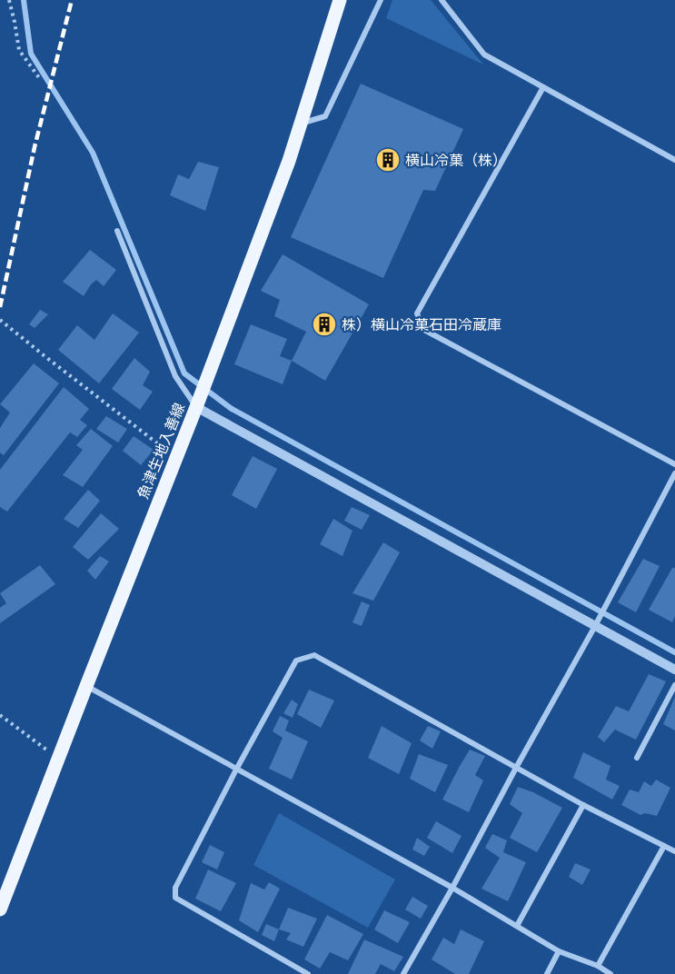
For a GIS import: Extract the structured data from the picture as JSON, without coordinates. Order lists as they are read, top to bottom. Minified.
{"streets":{"main road":["魚津生地入善線"]},"places":{"building":["横山冷菓（株）","株）横山冷菓石田冷蔵庫"]}}
